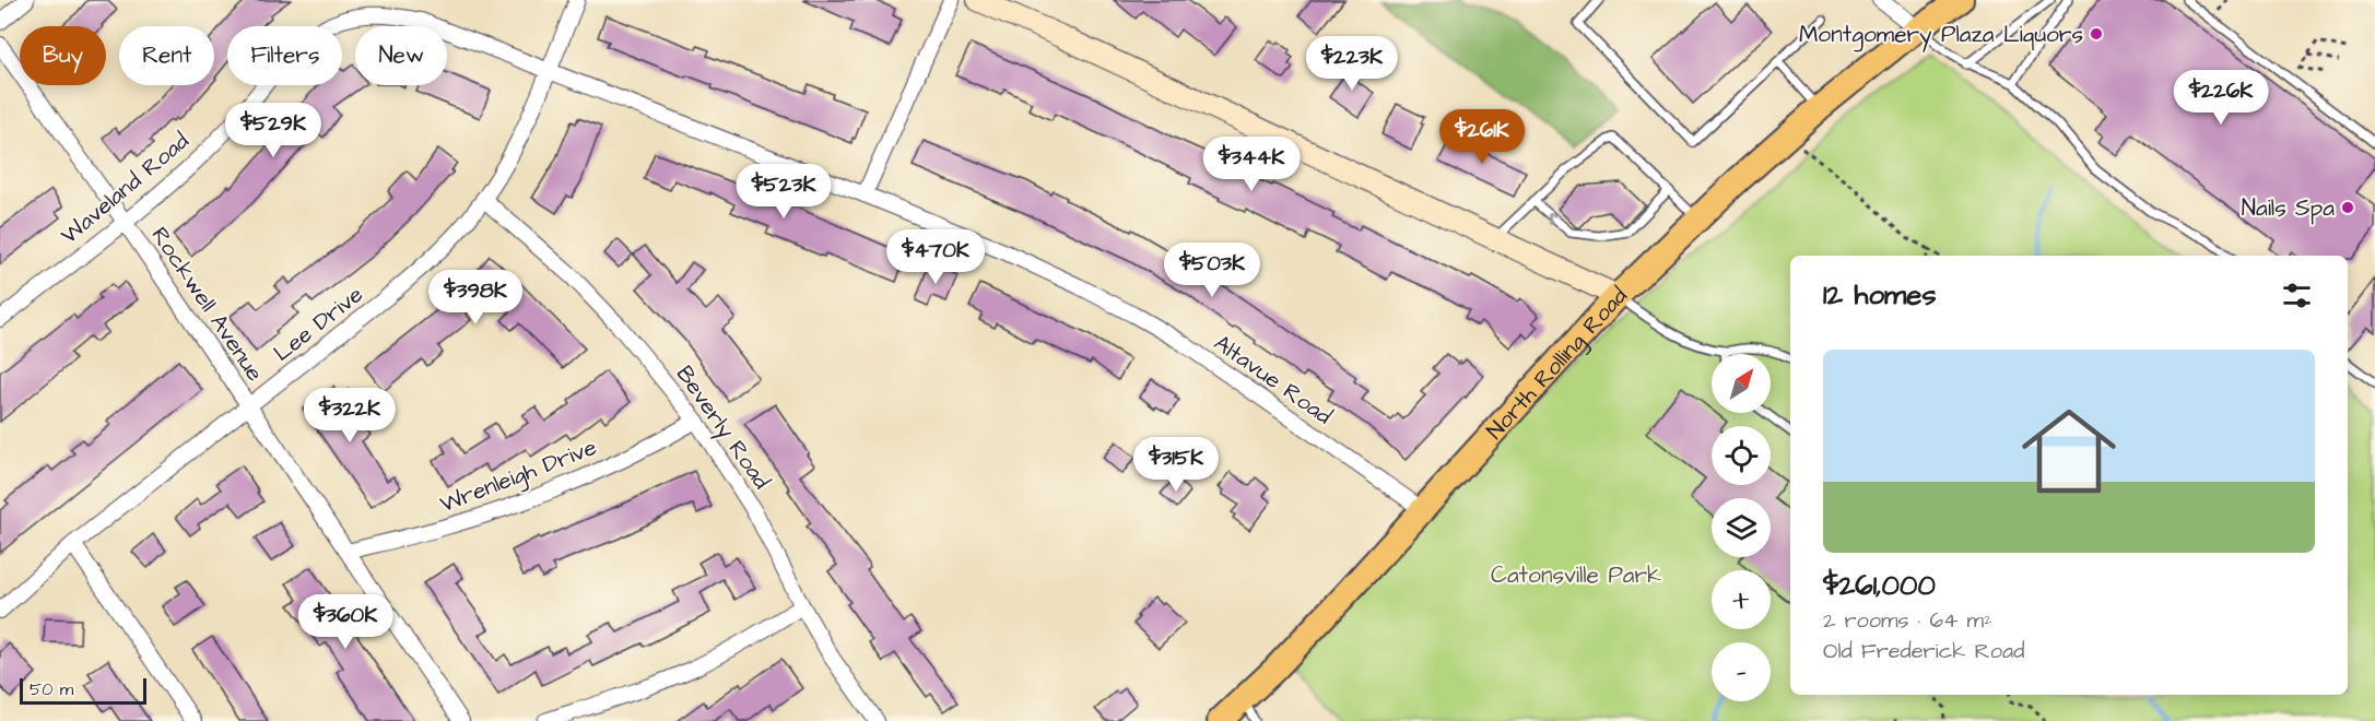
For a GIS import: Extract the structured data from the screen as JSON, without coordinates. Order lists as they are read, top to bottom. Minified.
{"streets":{"main road":["North Rolling Road"],"street":["Waveland Road","Rockwell Avenue","Lee Drive","Altavue Road","Beverly Road","Wrenleigh Drive"]},"crossings":[["Waveland Road","Rockwell Avenue"],["Waveland Road","Lee Drive"],["Waveland Road","Altavue Road"],["Rockwell Avenue","Lee Drive"],["Rockwell Avenue","Wrenleigh Drive"],["Lee Drive","Altavue Road"],["Lee Drive","Beverly Road"],["North Rolling Road","Altavue Road"],["Beverly Road","Wrenleigh Drive"]],"parks":["Catonsville Park"],"places":["Montgomery Plaza Liquors","Nails Spa"],"scale_bar":"50 m","north":"top right","page":{"chip":["Buy","Rent","Filters","New"],"price":["$223K","$226K","$529K","$261K","$344K","$523K","$470K","$503K","$398K","$322K","$315K","$360K"],"heading":"12 homes","list":[{"name":"$261,000","note":"2 rooms · 64 m² · Old Frederick Road"}],"map_buttons":["+","−"],"scale":"50 m"}}
